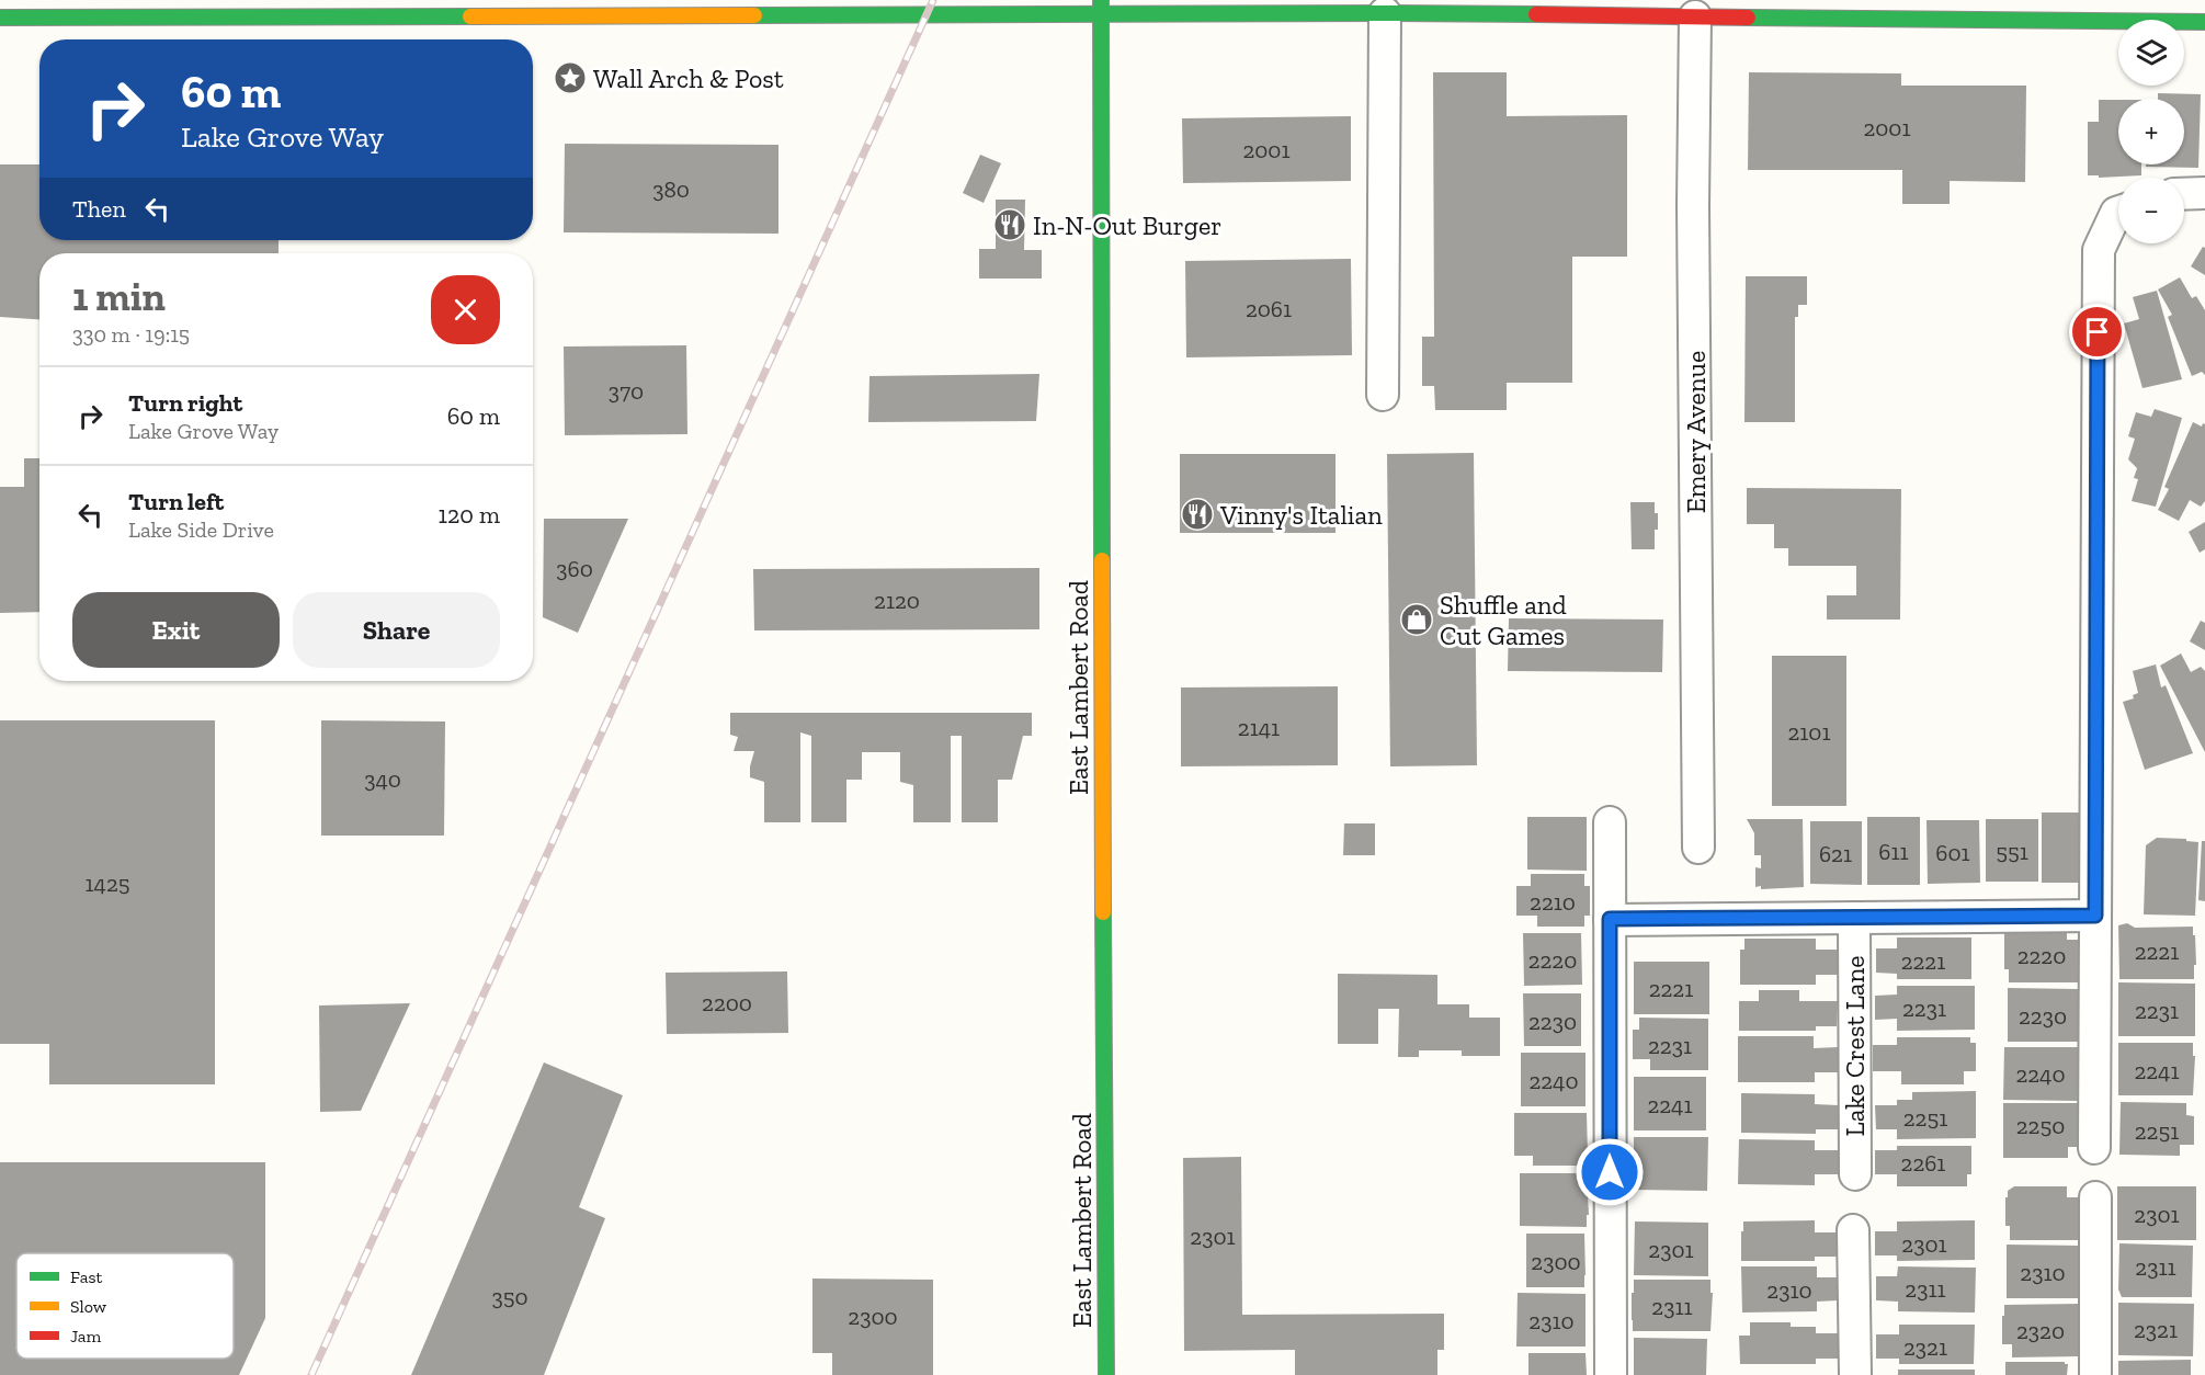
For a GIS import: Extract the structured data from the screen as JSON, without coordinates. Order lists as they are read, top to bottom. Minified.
{"streets":{"street":["Emery Avenue","East Lambert Road","Lake Crest Lane"]},"places":{"place":["Wall Arch & Post"],"restaurant":["In-N-Out Burger","Vinny's Italian"],"shop":["Shuffle and Cut Games"]},"house_numbers":["2001","2001","380","2061","370","360","2120","2141","2101","340","611","551","601","621","1425","2210","2221","2220","2220","2221","2221","2200","2231","2231","2230","2230","2231","2241","2240","2240","2241","2251","2250","2251","2261","2301","2301","2301","2301","2300","2311","2310","2311","2310","350","2311","2300","2310","2321","2320","2321"],"legend":["Fast","Slow","Jam"],"page":{"map_buttons":["+","−"],"turn":["60 m","Lake Grove Way"],"then":"Then","heading":["1 min","330 m · 19:15"],"list":[{"name":"Turn right","note":"Lake Grove Way","value":"60 m"},{"name":"Turn left","note":"Lake Side Drive","value":"120 m"}],"buttons":["Exit","Share"]}}
